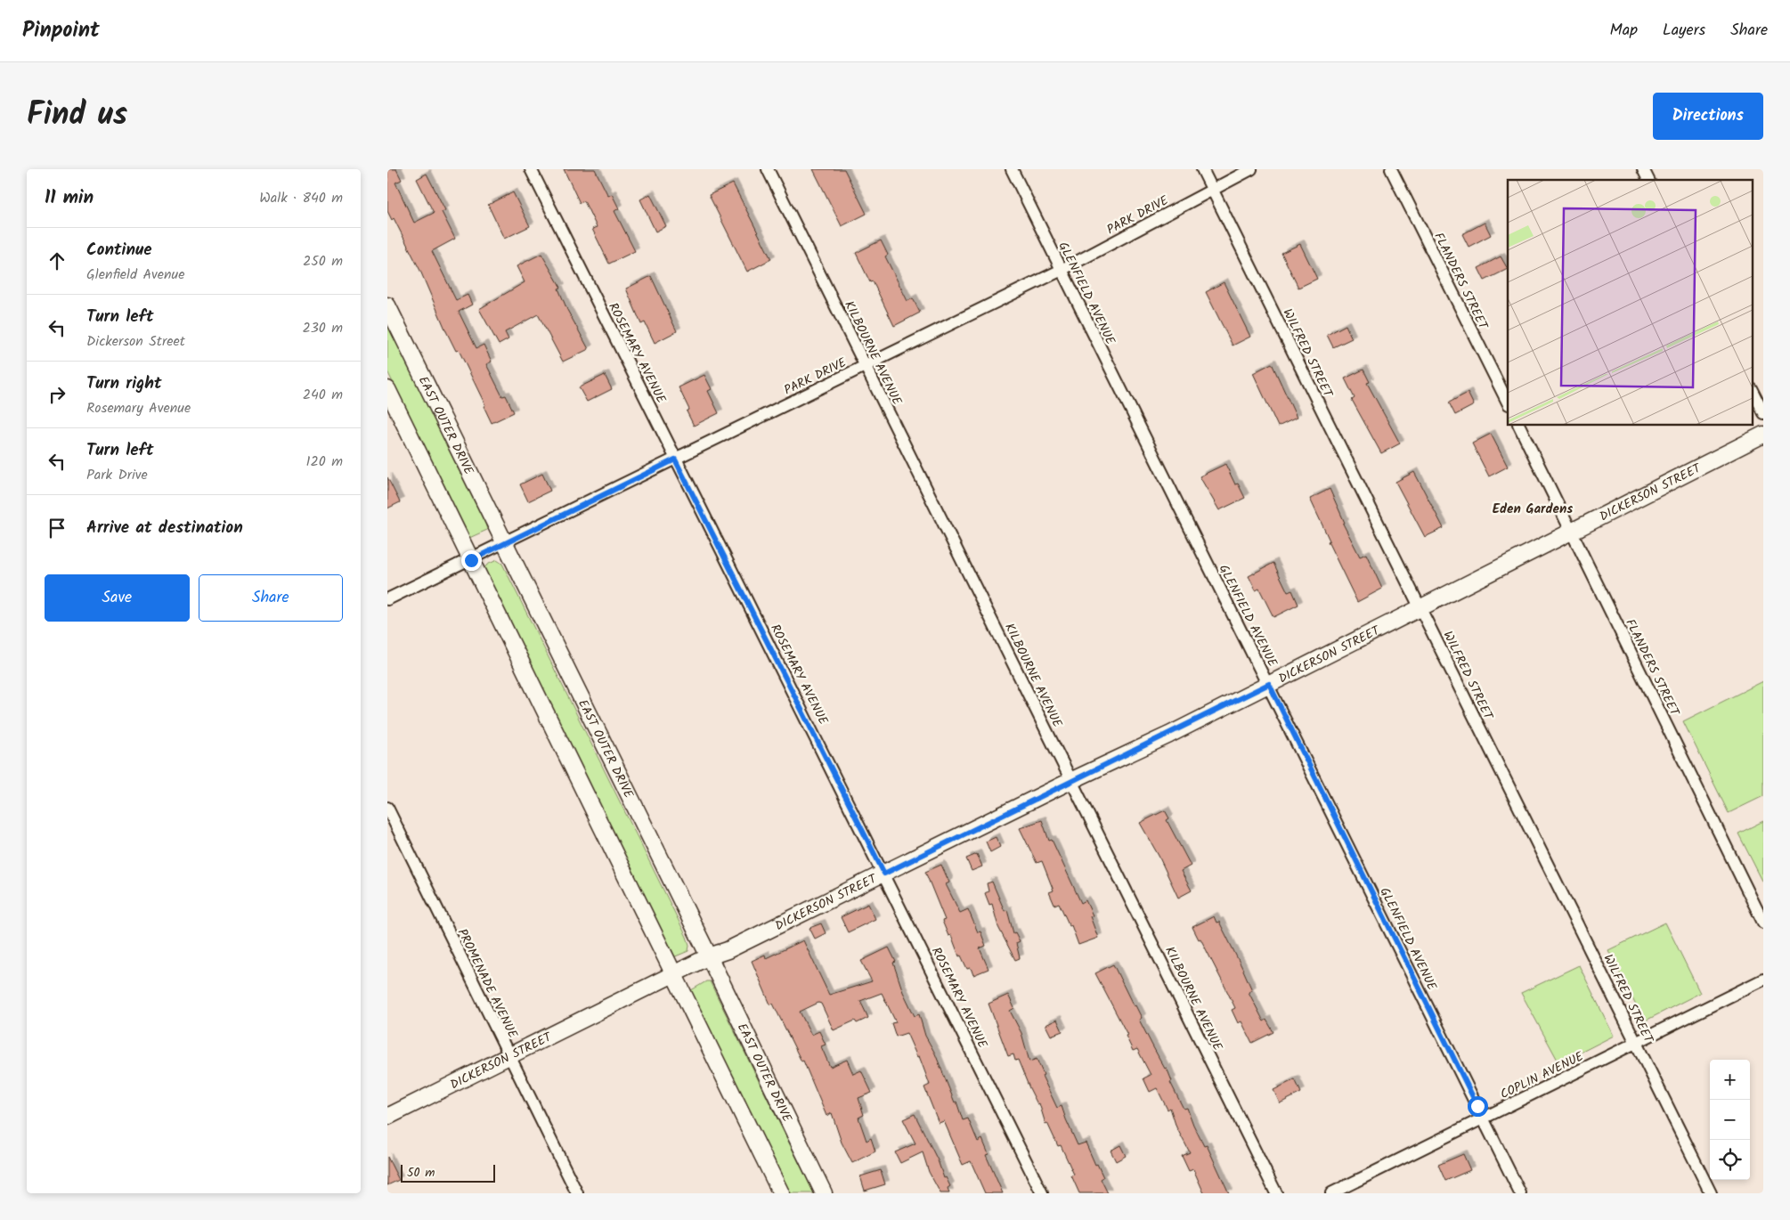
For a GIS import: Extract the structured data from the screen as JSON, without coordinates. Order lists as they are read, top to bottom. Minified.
{"streets":{"street":["PARK DRIVE","FLANDERS STREET","GLENFIELD AVENUE","ROSEMARY AVENUE","KILBOURNE AVENUE","WILFRED STREET","EAST OUTER DRIVE","DICKERSON STREET","PROMENADE AVENUE","COPLIN AVENUE"]},"crossings":[["PARK DRIVE","GLENFIELD AVENUE"],["PARK DRIVE","ROSEMARY AVENUE"],["PARK DRIVE","KILBOURNE AVENUE"],["PARK DRIVE","WILFRED STREET"],["PARK DRIVE","EAST OUTER DRIVE"],["FLANDERS STREET","DICKERSON STREET"],["GLENFIELD AVENUE","DICKERSON STREET"],["GLENFIELD AVENUE","COPLIN AVENUE"],["ROSEMARY AVENUE","DICKERSON STREET"],["KILBOURNE AVENUE","DICKERSON STREET"],["WILFRED STREET","DICKERSON STREET"],["WILFRED STREET","COPLIN AVENUE"],["EAST OUTER DRIVE","DICKERSON STREET"],["DICKERSON STREET","PROMENADE AVENUE"]],"districts":["Eden Gardens"],"scale_bar":"50 m","page":{"header":"Pinpoint","nav":["Map","Layers","Share"],"title":"Find us","buttons":["Directions",["Save","Share"]],"heading":["11 min","Walk · 840 m"],"list":[["Continue","Glenfield Avenue","250 m"],["Turn left","Dickerson Street","230 m"],["Turn right","Rosemary Avenue","240 m"],["Turn left","Park Drive","120 m"],"Arrive at destination"],"map_buttons":["+","−"],"scale":"50 m"}}
